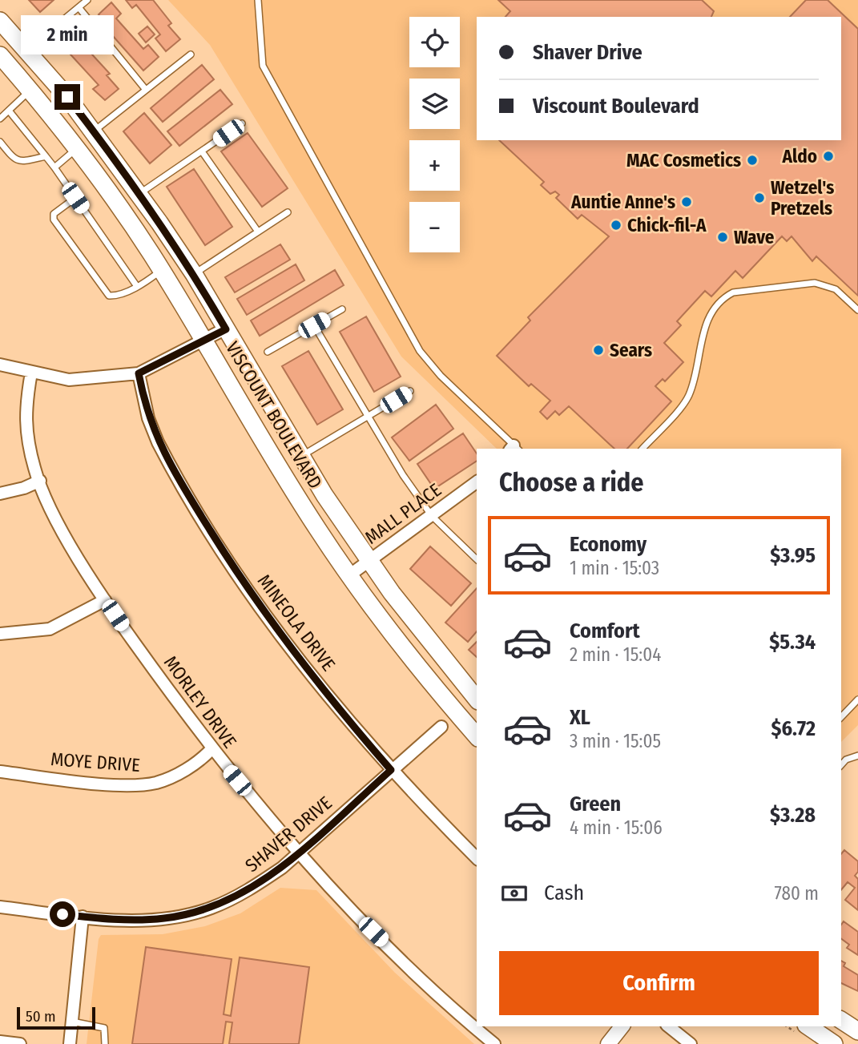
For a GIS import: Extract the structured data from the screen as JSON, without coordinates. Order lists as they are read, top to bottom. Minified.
{"streets":{"main road":["VISCOUNT BOULEVARD"],"street":["MALL PLACE","MINEOLA DRIVE","MORLEY DRIVE","MOYE DRIVE","SHAVER DRIVE"]},"crossings":[["VISCOUNT BOULEVARD","MALL PLACE"],["MINEOLA DRIVE","SHAVER DRIVE"],["MORLEY DRIVE","MOYE DRIVE"],["MORLEY DRIVE","SHAVER DRIVE"]],"places":["Aldo","MAC Cosmetics","Wetzel's Pretzels","Auntie Anne's","Chick-fil-A","Wave","Sears"],"scale_bar":"50 m","page":{"bubble":"2 min","map_buttons":["+","−"],"banner":["Shaver Drive","Viscount Boulevard"],"heading":"Choose a ride","list":[{"name":"Economy","note":"1 min · 15:03","value":"$3.95"},{"name":"Comfort","note":"2 min · 15:04","value":"$5.34"},{"name":"XL","note":"3 min · 15:05","value":"$6.72"},{"name":"Green","note":"4 min · 15:06","value":"$3.28"}],"pay":["Cash","780 m"],"buttons":"Confirm","scale":"50 m"}}
